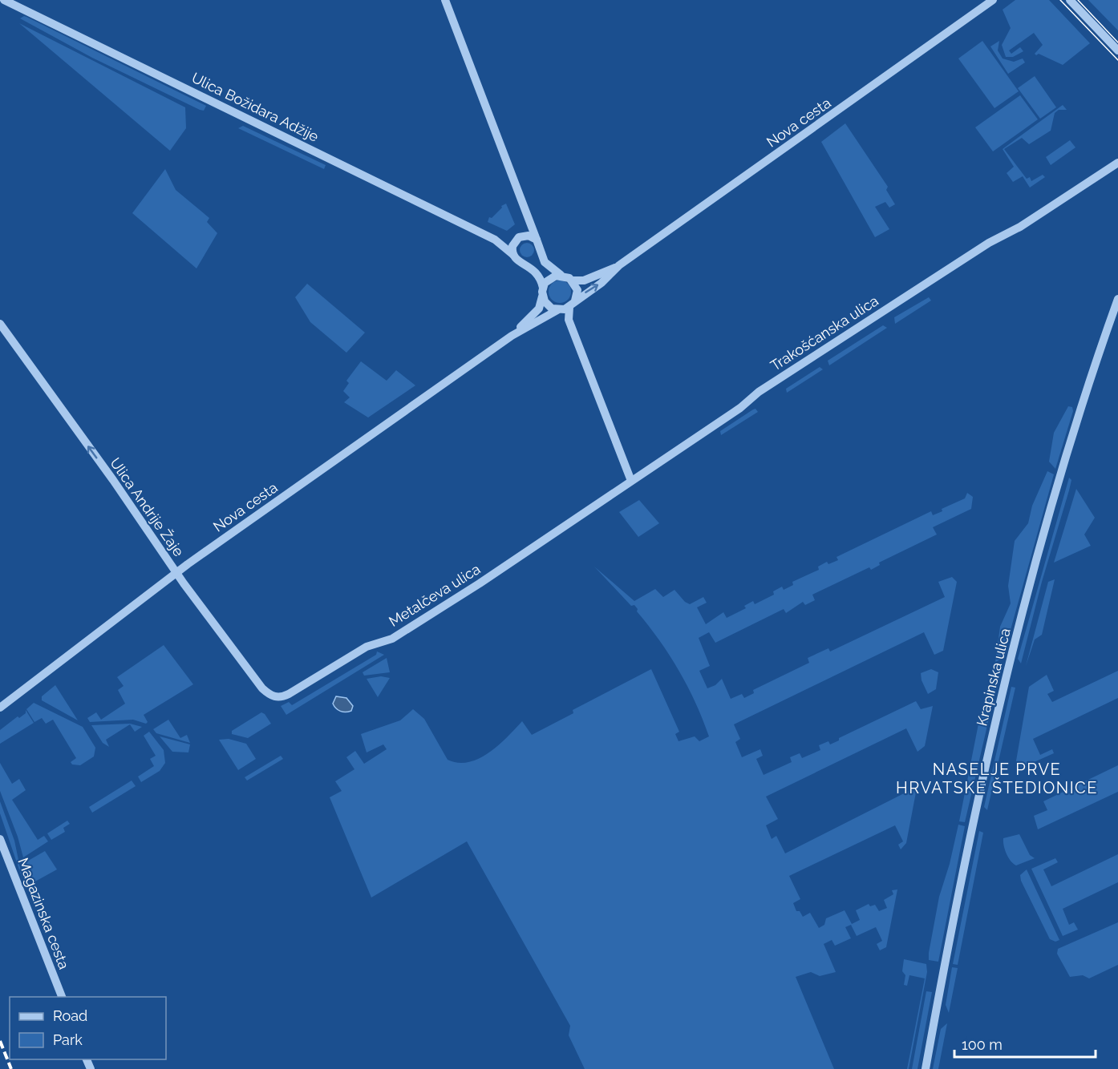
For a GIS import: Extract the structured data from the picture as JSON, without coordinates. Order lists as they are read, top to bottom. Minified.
{"streets":{"street":["Ulica Božidara Adžije","Nova cesta","Trakošćanska ulica","Ulica Andrije Žaje","Metalčeva ulica","Krapinska ulica","Magazinska cesta"]},"crossings":[["Ulica Božidara Adžije","Nova cesta"],["Nova cesta","Ulica Andrije Žaje"],["Trakošćanska ulica","Metalčeva ulica"],["Ulica Andrije Žaje","Metalčeva ulica"]],"one_way":["Ulica Andrije Žaje"],"districts":["NASELJE PRVE HRVATSKE ŠTEDIONICE"],"legend":["Road","Park"],"scale_bar":"100 m"}
